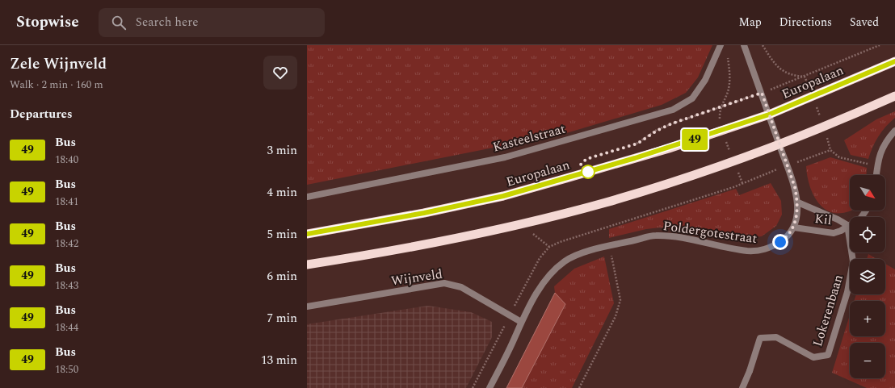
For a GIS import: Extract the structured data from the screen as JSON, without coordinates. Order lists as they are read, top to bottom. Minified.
{"streets":{"highway":["Europalaan"],"street":["Kasteelstraat","Kil","Poldergotestraat","Wijnveld","Lokerenbaan"]},"crossings":[["Kil","Poldergotestraat"],["Kil","Lokerenbaan"],["Poldergotestraat","Wijnveld"]],"lines":["bus line 49"],"north":"bottom right","page":{"header":"Stopwise","search":"Search here","nav":["Map","Directions","Saved"],"heading":[["Zele Wijnveld","Walk · 2 min · 160 m"],"Departures"],"on_map":"49","list":[{"mark":"49","name":"Bus","note":"18:40","value":"3 min"},{"mark":"49","name":"Bus","note":"18:41","value":"4 min"},{"mark":"49","name":"Bus","note":"18:42","value":"5 min"},{"mark":"49","name":"Bus","note":"18:43","value":"6 min"},{"mark":"49","name":"Bus","note":"18:44","value":"7 min"},{"mark":"49","name":"Bus","note":"18:50","value":"13 min"}],"map_buttons":["+","−"]}}
